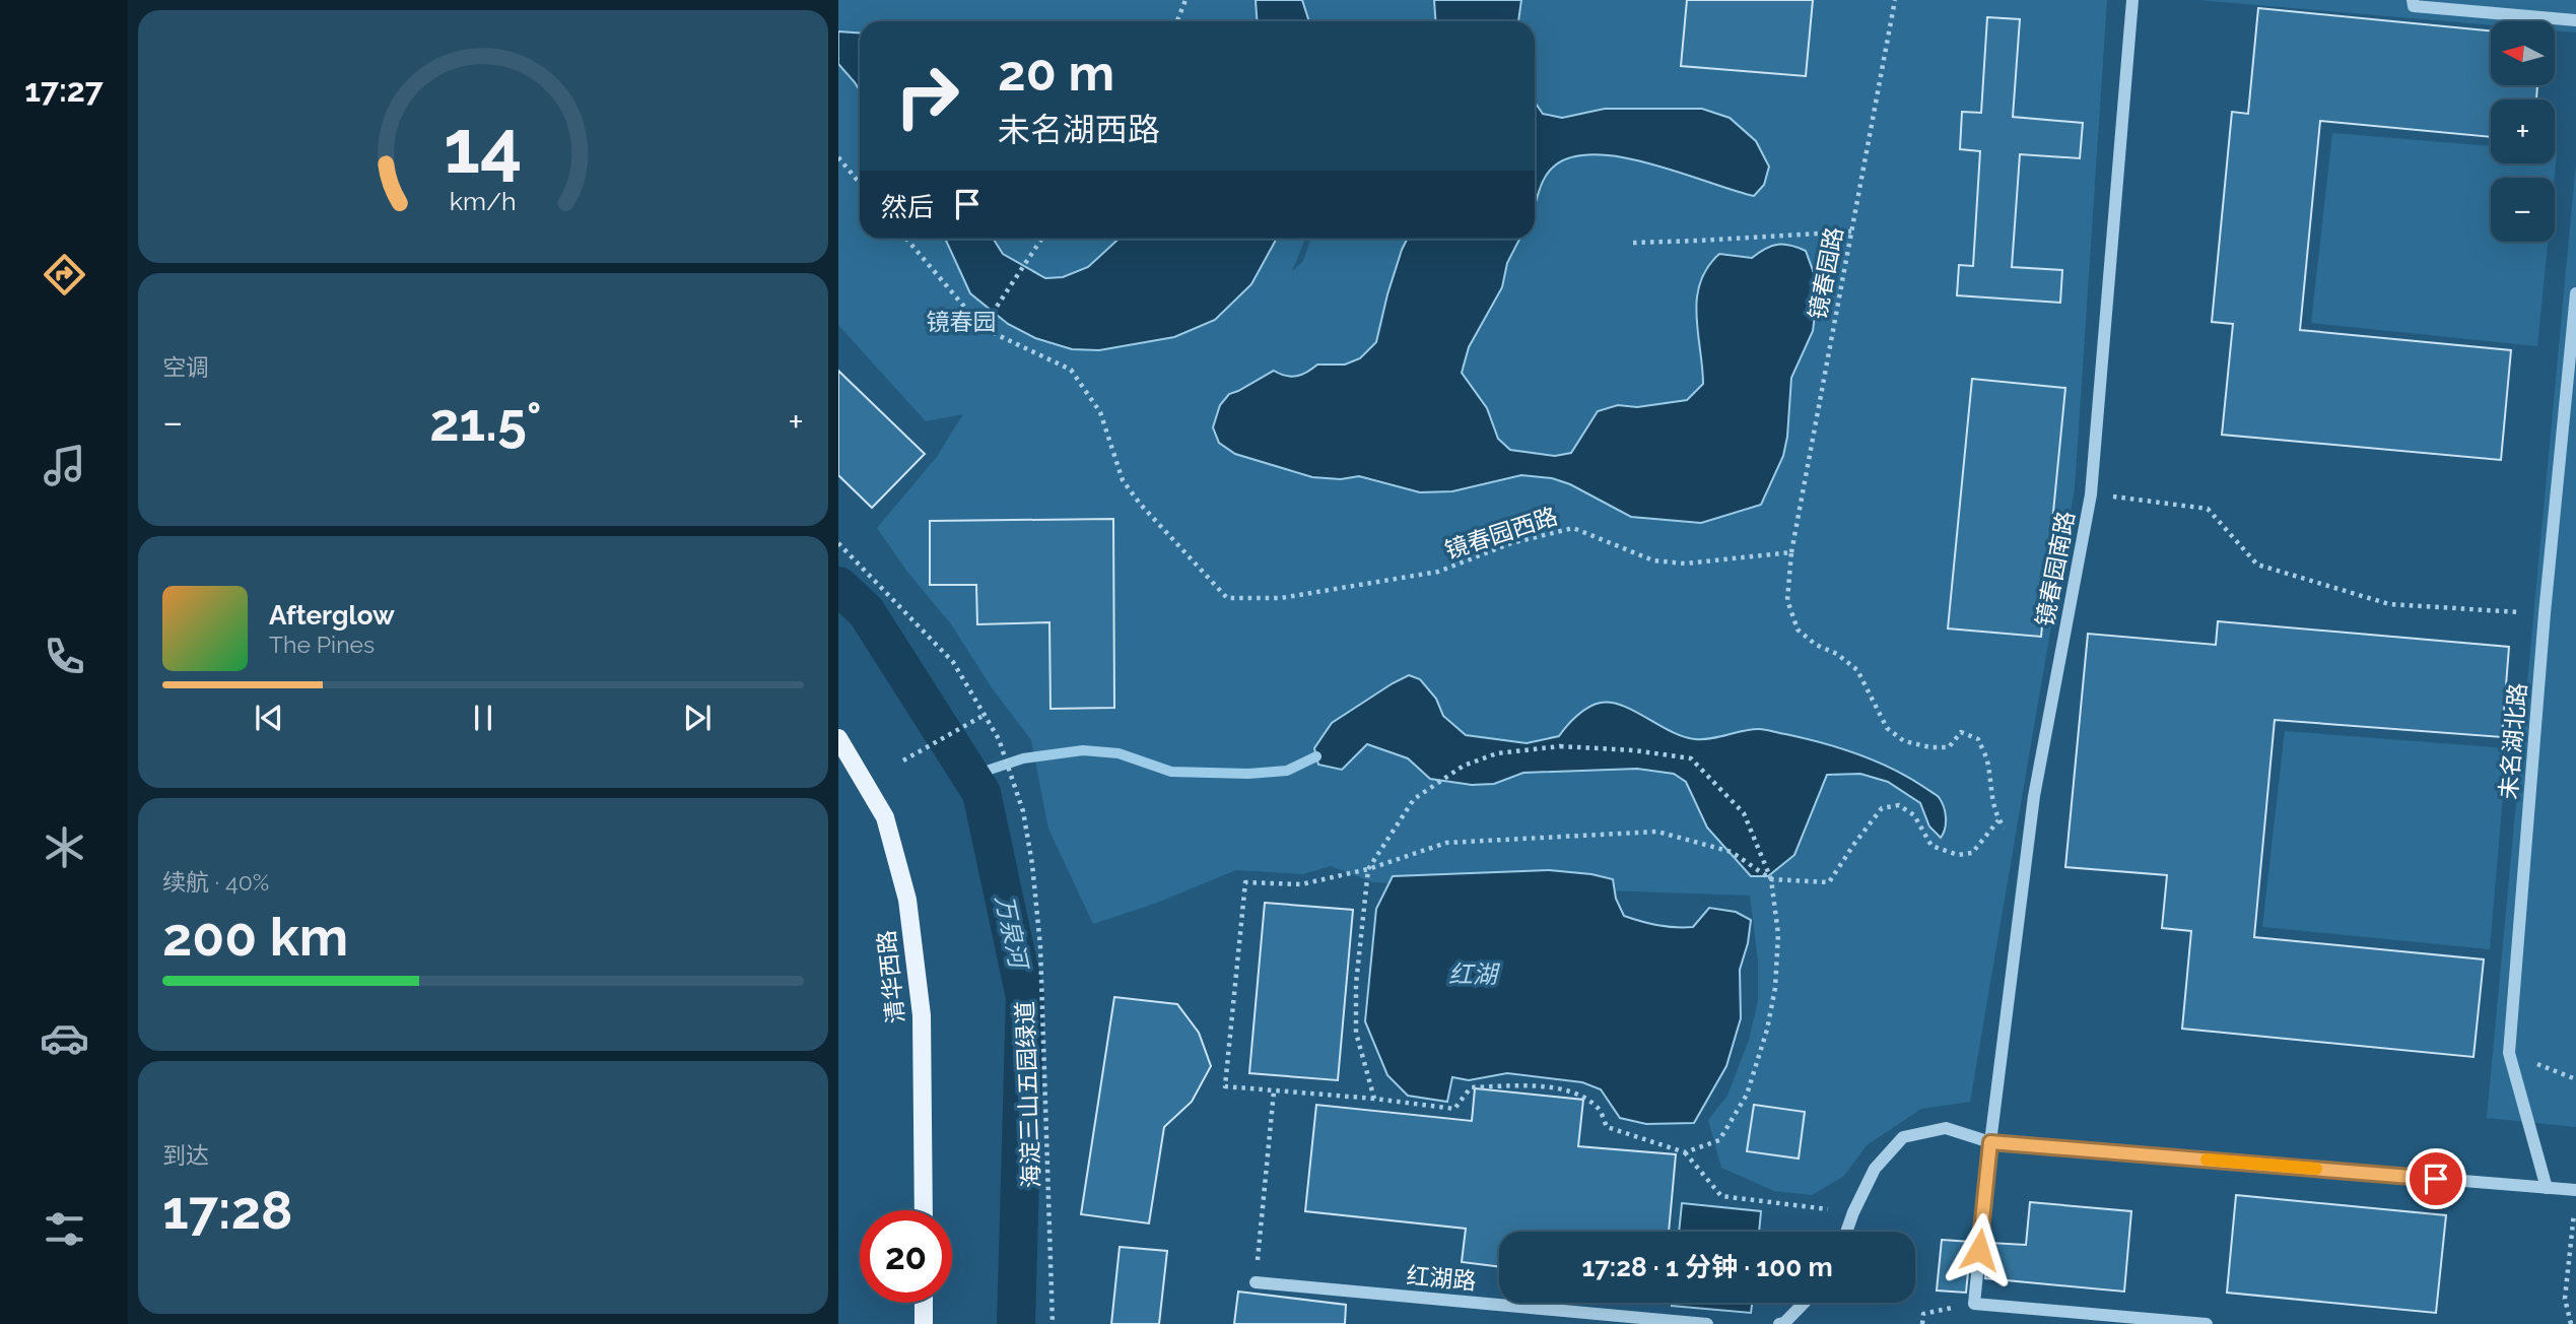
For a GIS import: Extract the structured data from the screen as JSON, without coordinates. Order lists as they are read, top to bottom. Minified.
{"streets":{"main road":["清华西路"],"lane":["镜春园南路","未名湖北路","红湖路"],"path":["镜春园路","镜春园西路","海淀三山五园绿道"]},"crossings":[["镜春园路","镜春园西路"]],"water":["万泉河","红湖"],"parks":["镜春园"],"north":"left","page":{"tabs":"17:27","map_buttons":["+","−"],"turn":["20 m","未名湖西路"],"then":"然后","tile":["空调",["续航 · 40%","200 km"],["到达","17:28"]],"heat":["−","21.5°","+"],"song":["Afterglow","The Pines"],"limit":"20","trip":"17:28 · 1 分钟 · 100 m","gauge":["14","km/h"]}}
